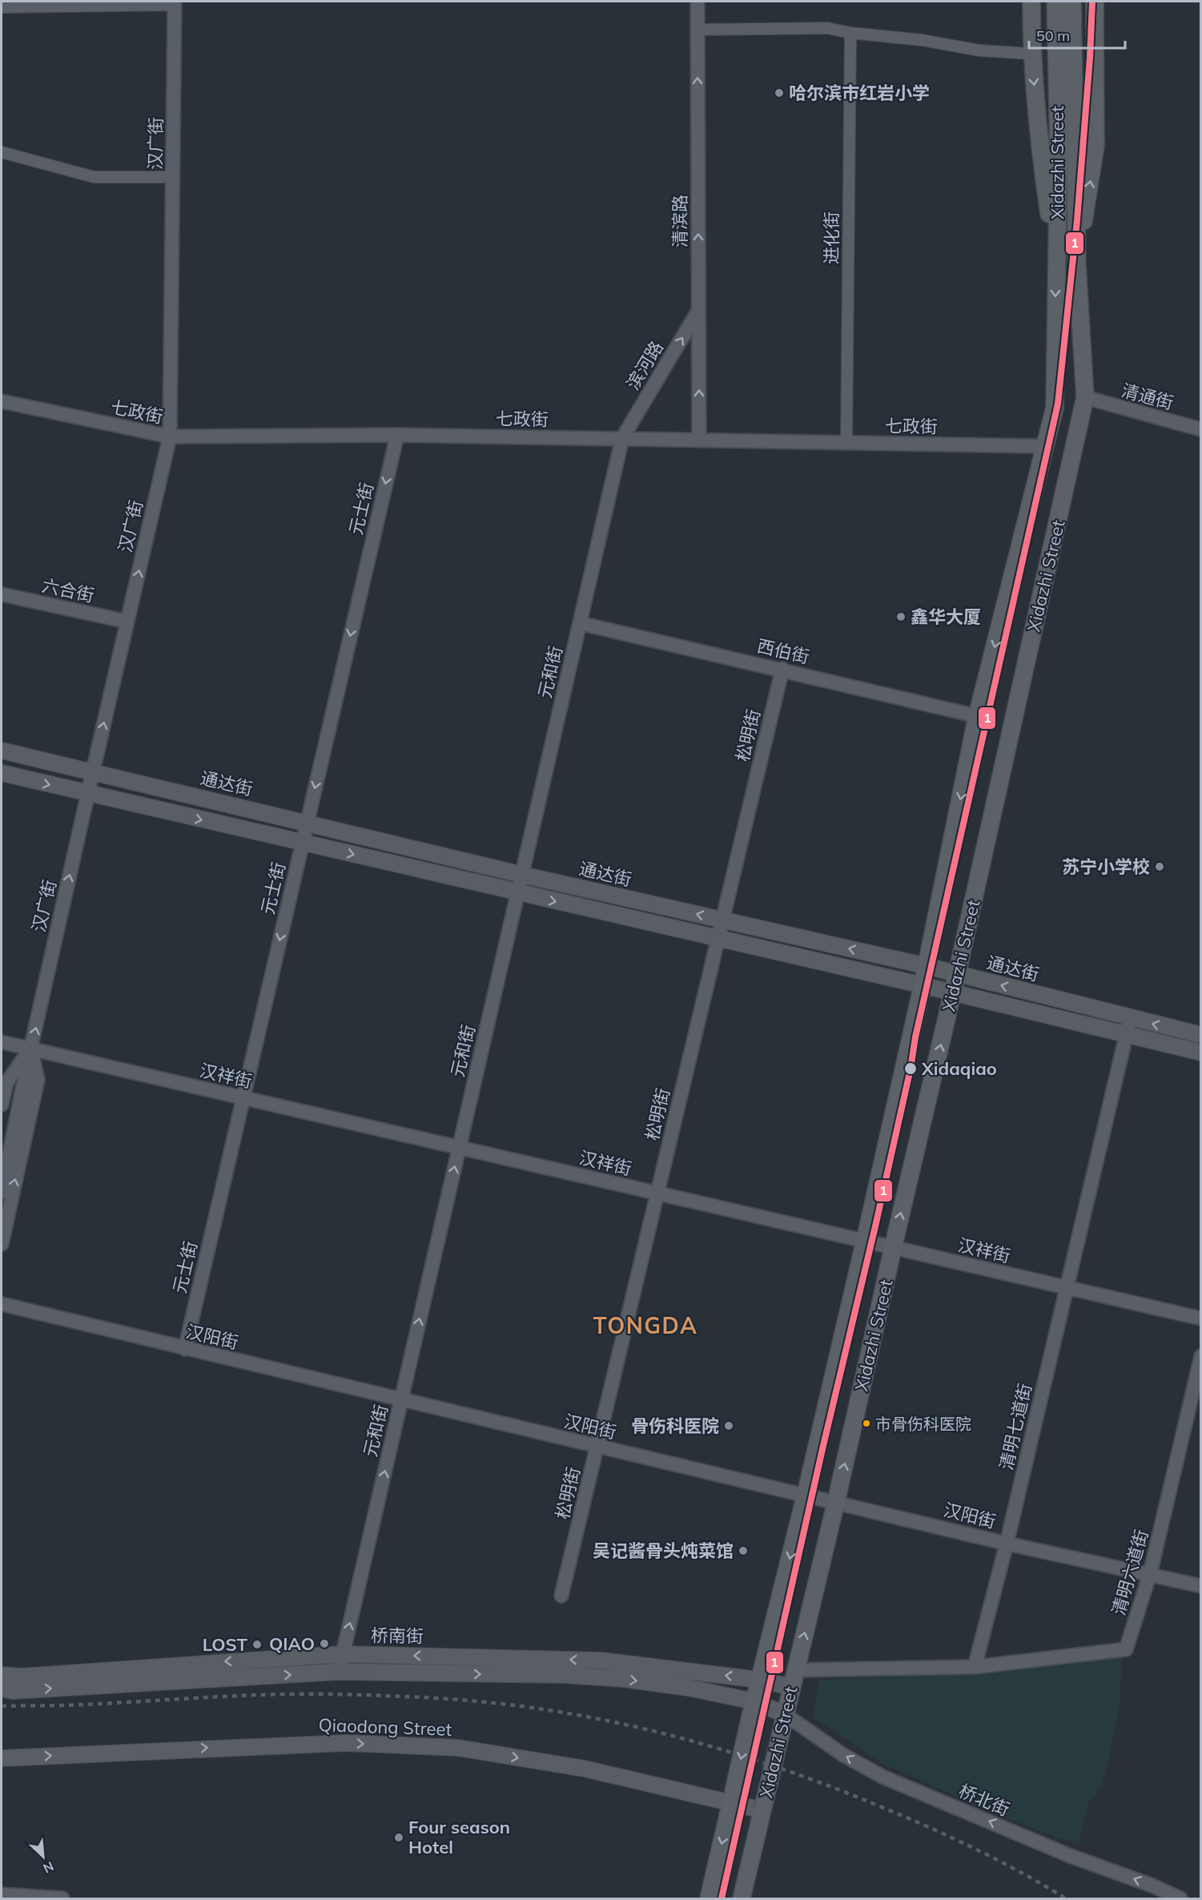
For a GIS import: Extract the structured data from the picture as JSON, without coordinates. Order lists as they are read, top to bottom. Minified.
{"streets":{"main road":["Xidazhi Street","通达街","桥南街","Qiaodong Street"],"street":["汉广街","清滨路","进化街","滨河路","清通街","七政街","元士街","六合街","西伯街","元和街","松明街","汉祥街","汉阳街","清明七道街","清明六道街","桥北街"]},"crossings":[["汉广街","七政街"],["汉广街","六合街"],["汉广街","通达街"],["汉广街","汉祥街"],["Xidazhi Street","清通街"],["Xidazhi Street","七政街"],["Xidazhi Street","西伯街"],["Xidazhi Street","通达街"],["Xidazhi Street","汉祥街"],["Xidazhi Street","汉阳街"],["Xidazhi Street","桥南街"],["Xidazhi Street","Qiaodong Street"],["Xidazhi Street","桥北街"],["清滨路","滨河路"],["清滨路","七政街"],["进化街","七政街"],["滨河路","七政街"],["滨河路","元和街"],["七政街","元士街"],["七政街","元和街"],["元士街","通达街"],["元士街","汉祥街"],["元士街","汉阳街"],["西伯街","元和街"],["西伯街","松明街"],["元和街","通达街"],["元和街","汉祥街"],["元和街","汉阳街"],["元和街","桥南街"],["松明街","通达街"],["松明街","汉祥街"],["松明街","汉阳街"],["通达街","清明七道街"],["汉祥街","清明七道街"],["汉阳街","清明七道街"],["汉阳街","清明六道街"],["清明七道街","清明六道街"],["桥南街","桥北街"]],"one_way":["清滨路","滨河路","元士街","元和街","Qiaodong Street","桥北街"],"districts":["TONGDA"],"places":["哈尔滨市红岩小学","鑫华大厦","苏宁小学校","Xidaqiao","市骨伤科医院","骨伤科医院","吴记酱骨头炖菜馆","QIAO","LOST","Four season Hotel"],"lines":["transit line 1"],"scale_bar":"50 m","north":"bottom right"}
